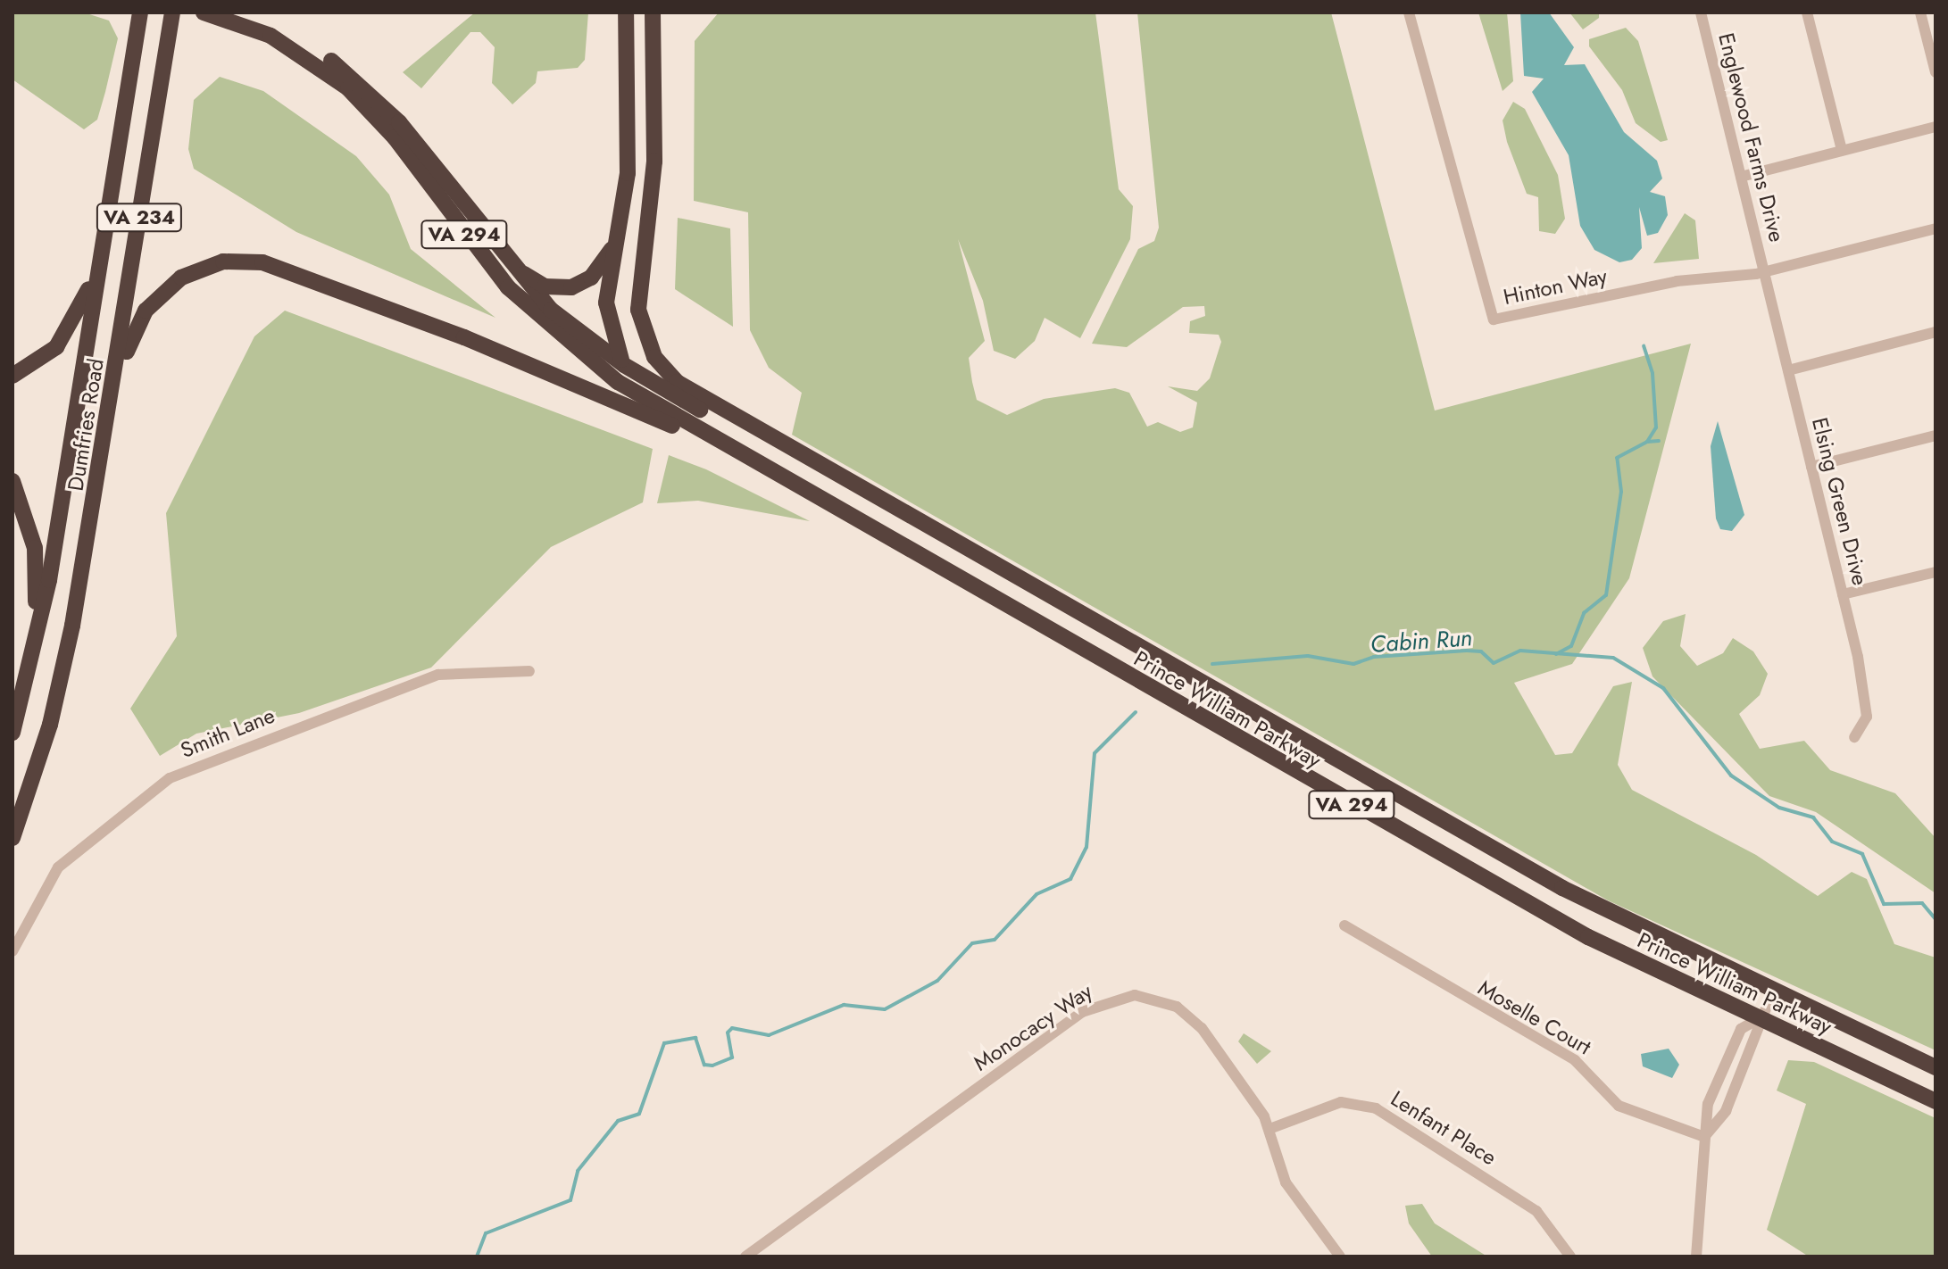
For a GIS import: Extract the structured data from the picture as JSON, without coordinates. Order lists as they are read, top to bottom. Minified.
{"streets":{"highway":["VA 234","VA 294","Dumfries Road","Prince William Parkway"],"street":["Englewood Farms Drive","Hinton Way","Elsing Green Drive","Smith Lane","Moselle Court","Monocacy Way","Lenfant Place"]},"crossings":[["Englewood Farms Drive","Hinton Way"],["Englewood Farms Drive","Elsing Green Drive"],["VA 234","Dumfries Road"],["VA 294","Prince William Parkway"],["Hinton Way","Elsing Green Drive"],["Monocacy Way","Lenfant Place"]],"water":["Cabin Run"]}
